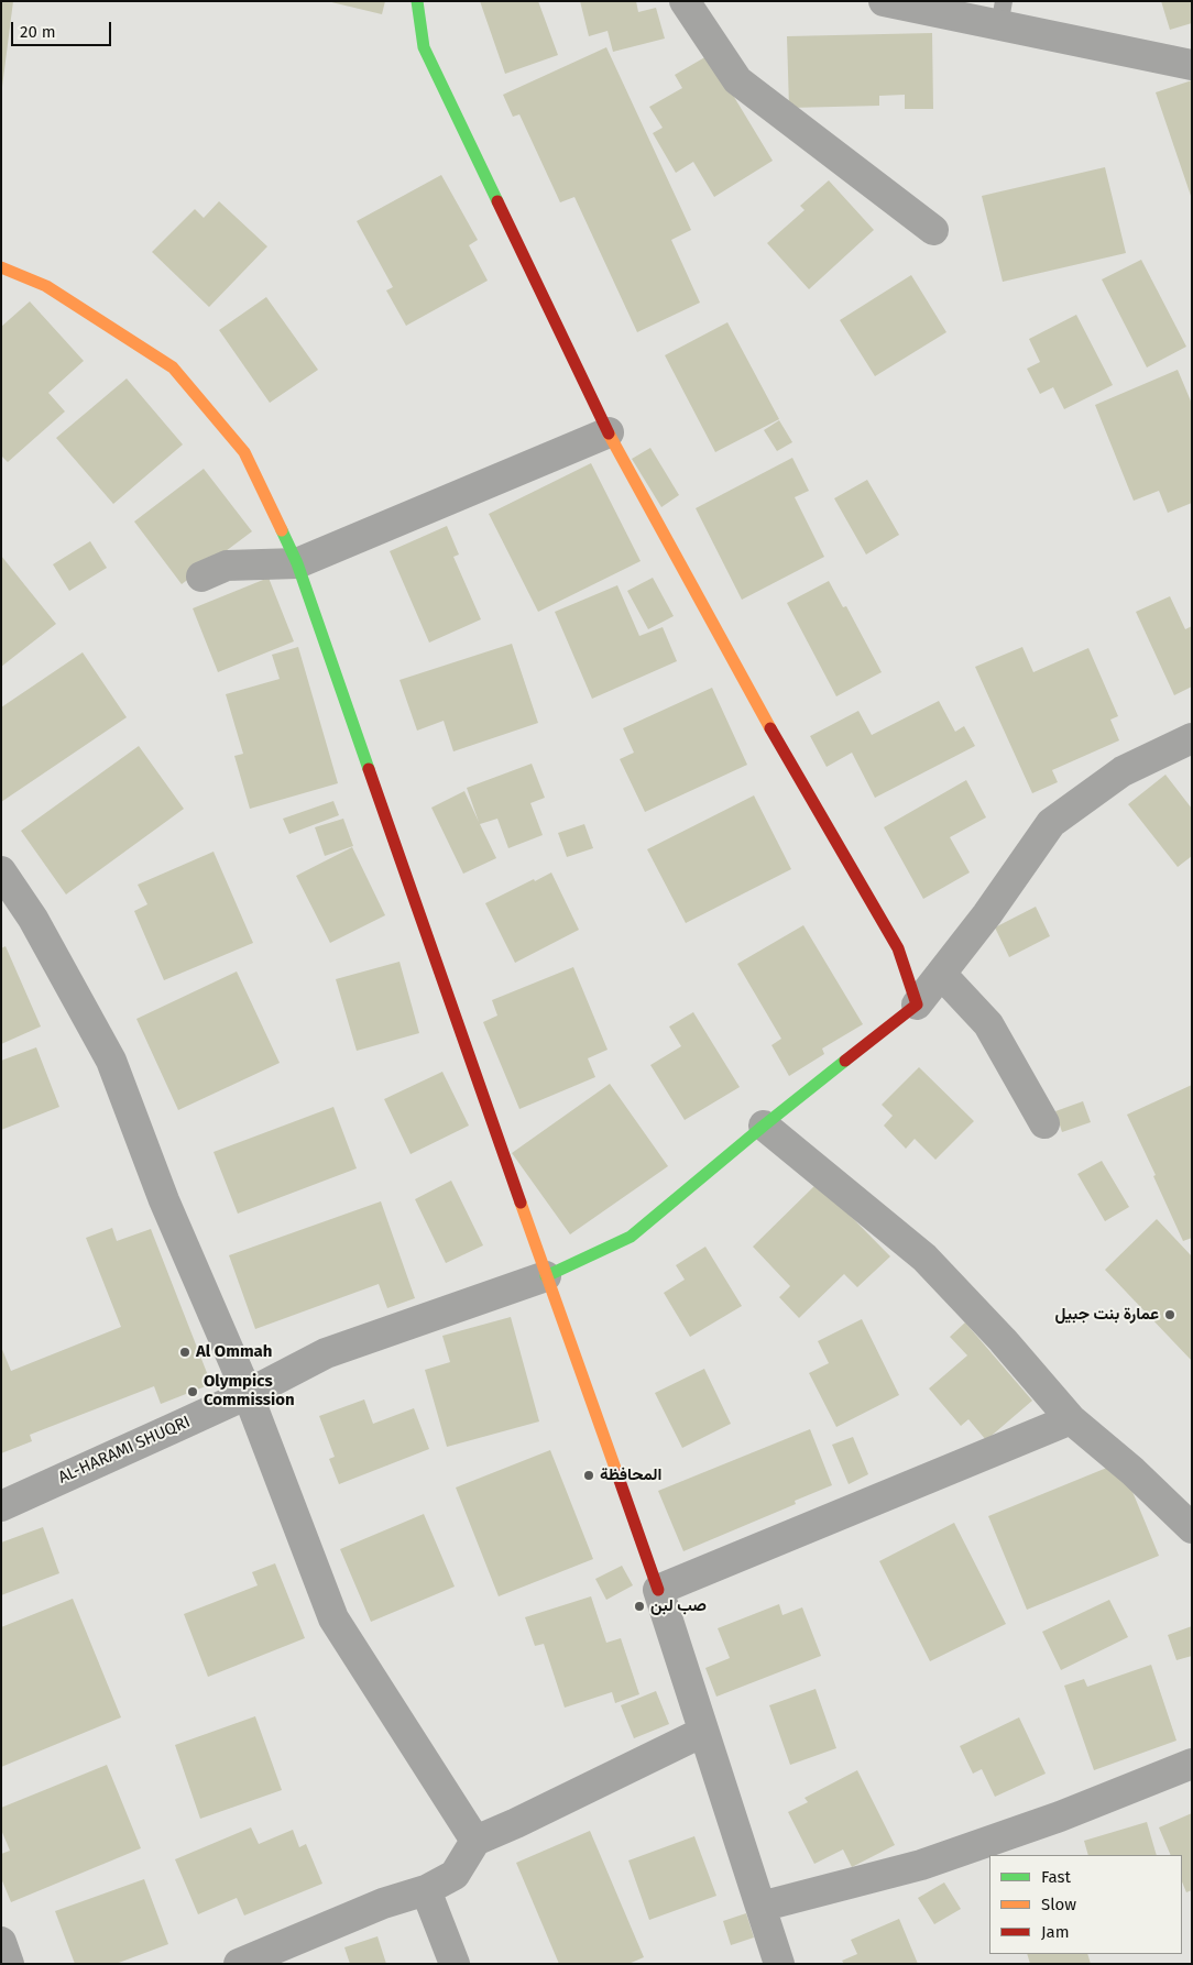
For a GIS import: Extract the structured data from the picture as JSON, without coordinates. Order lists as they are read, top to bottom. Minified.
{"streets":{"street":["AL-HARAMI SHUQRI"]},"places":["عمارة بنت جبيل","Al Ommah","Olympics Commission","المحافظة","صب لبن"],"legend":["Fast","Slow","Jam"],"scale_bar":"20 m"}
